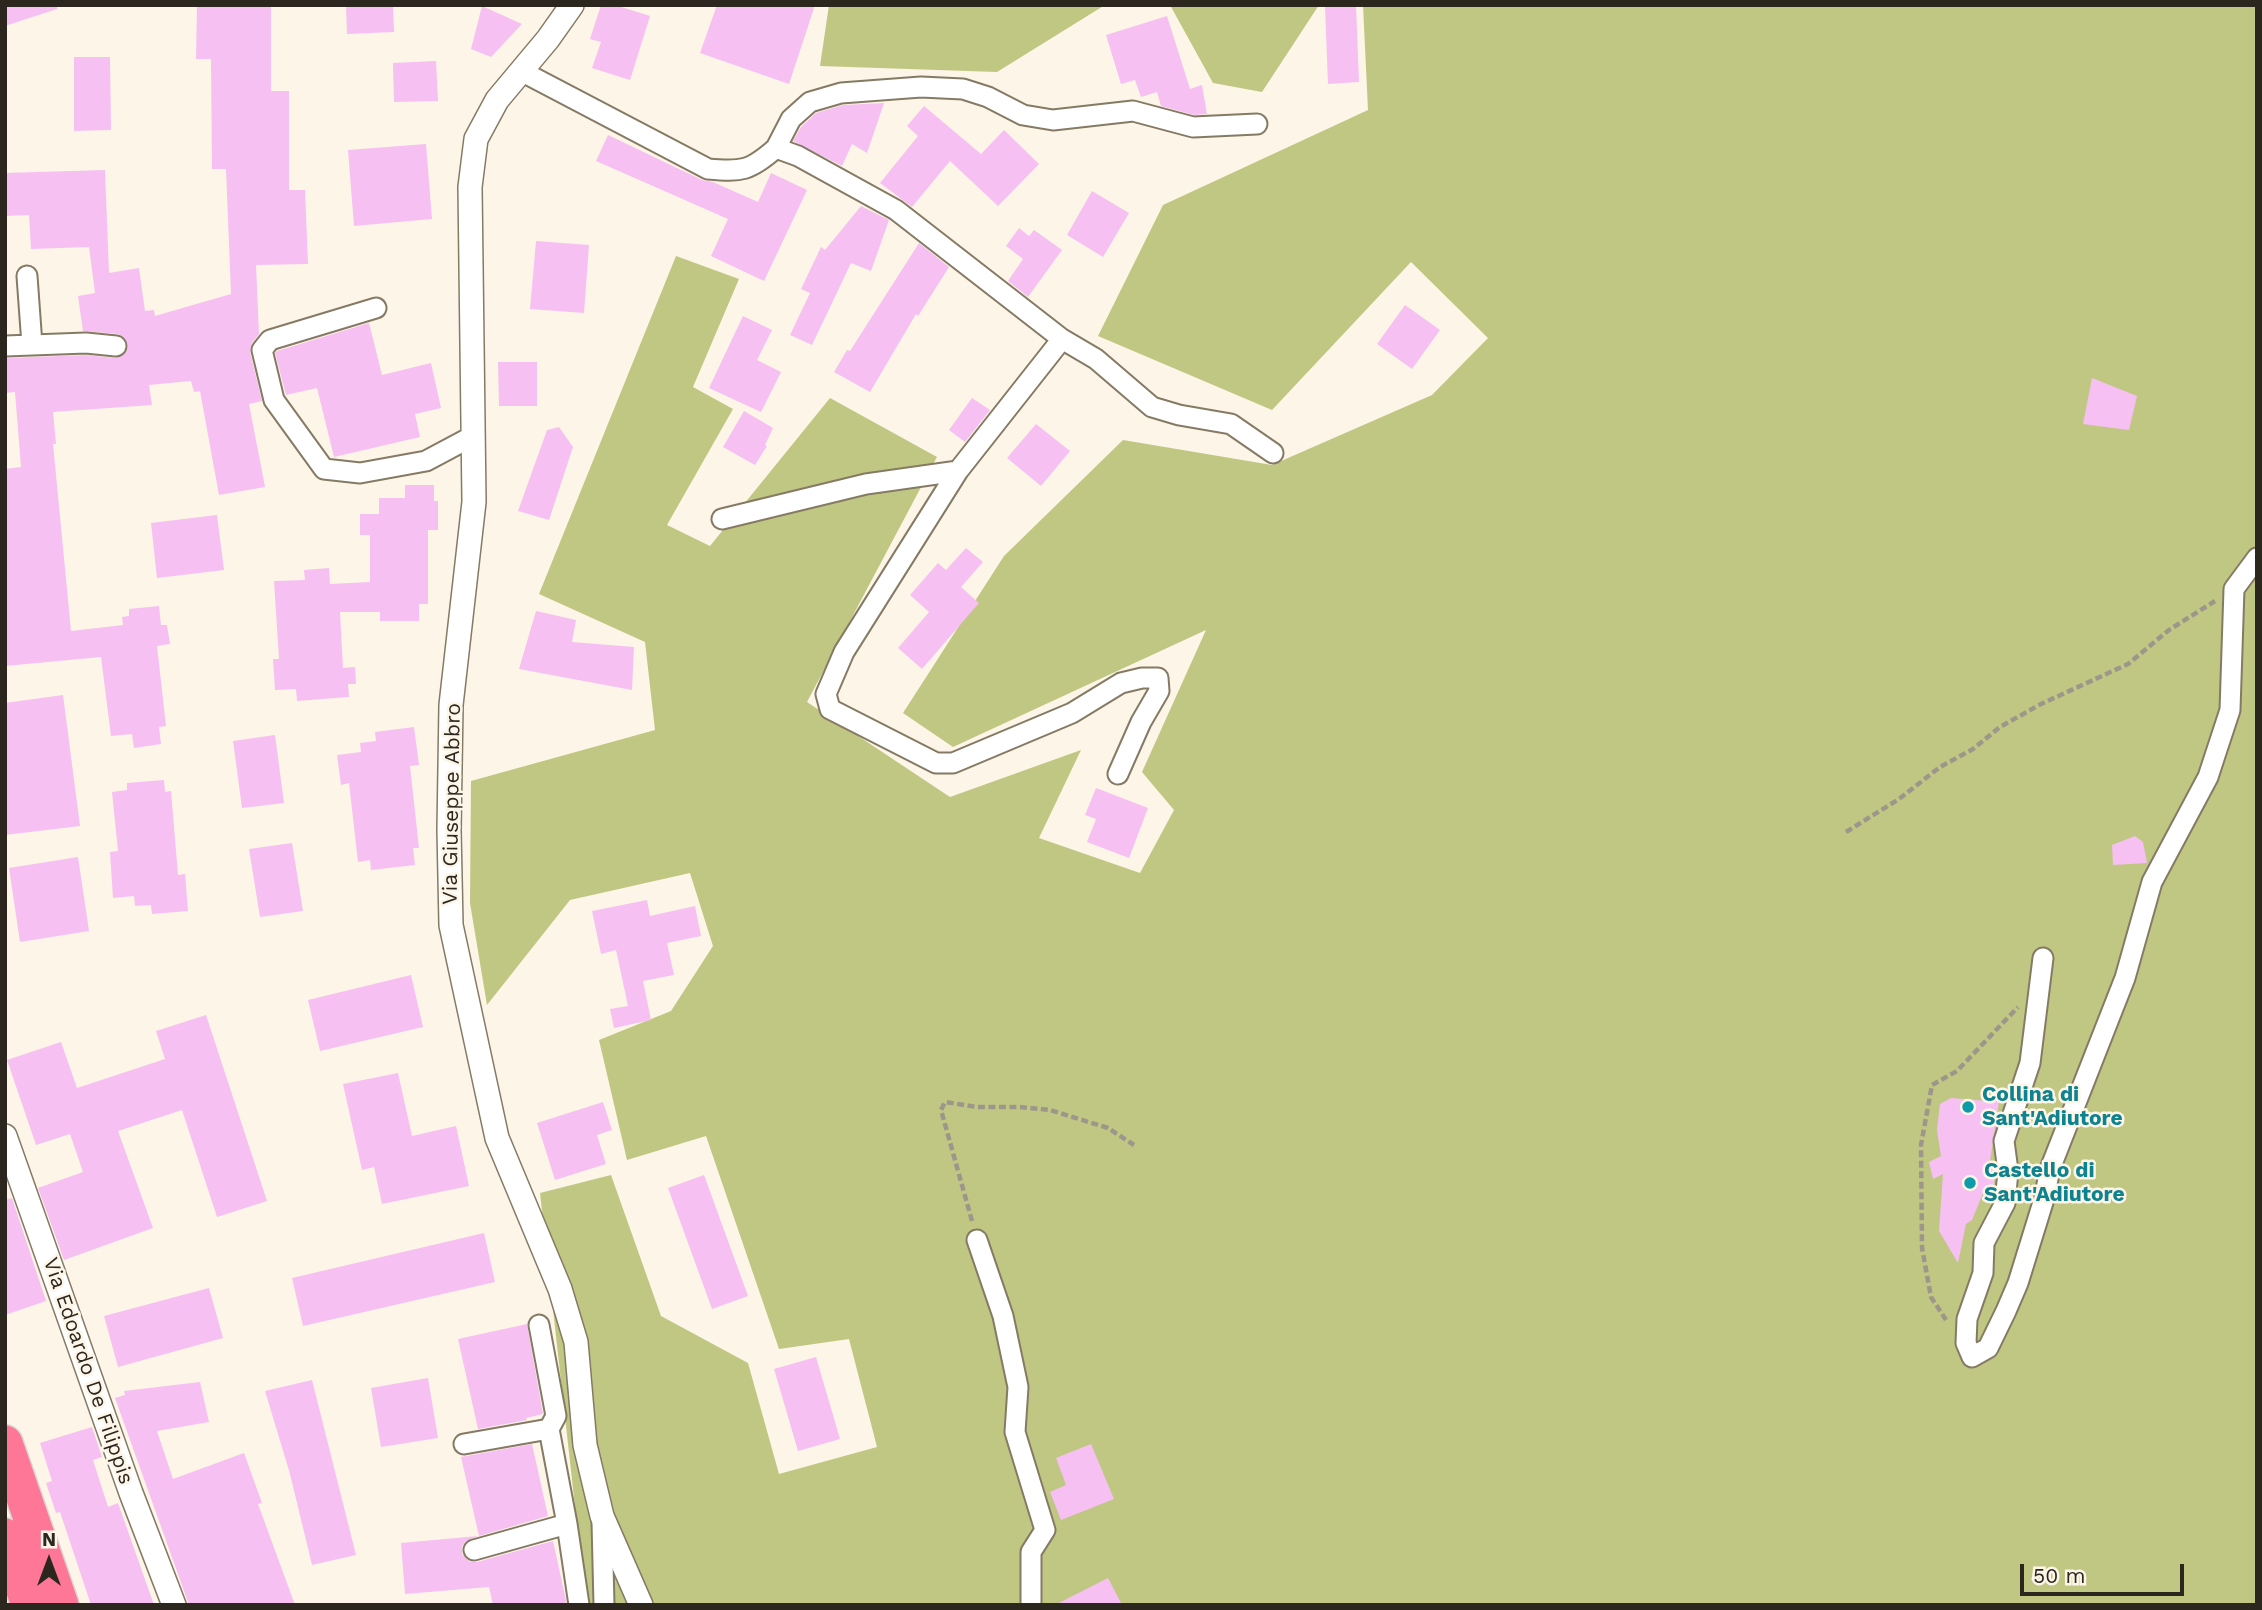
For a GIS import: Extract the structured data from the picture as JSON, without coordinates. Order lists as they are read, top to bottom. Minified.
{"streets":{"street":["Via Giuseppe Abbro","Via Edoardo De Filippis"]},"places":["Collina di Sant'Adiutore","Castello di Sant'Adiutore"],"scale_bar":"50 m","north":"top"}
